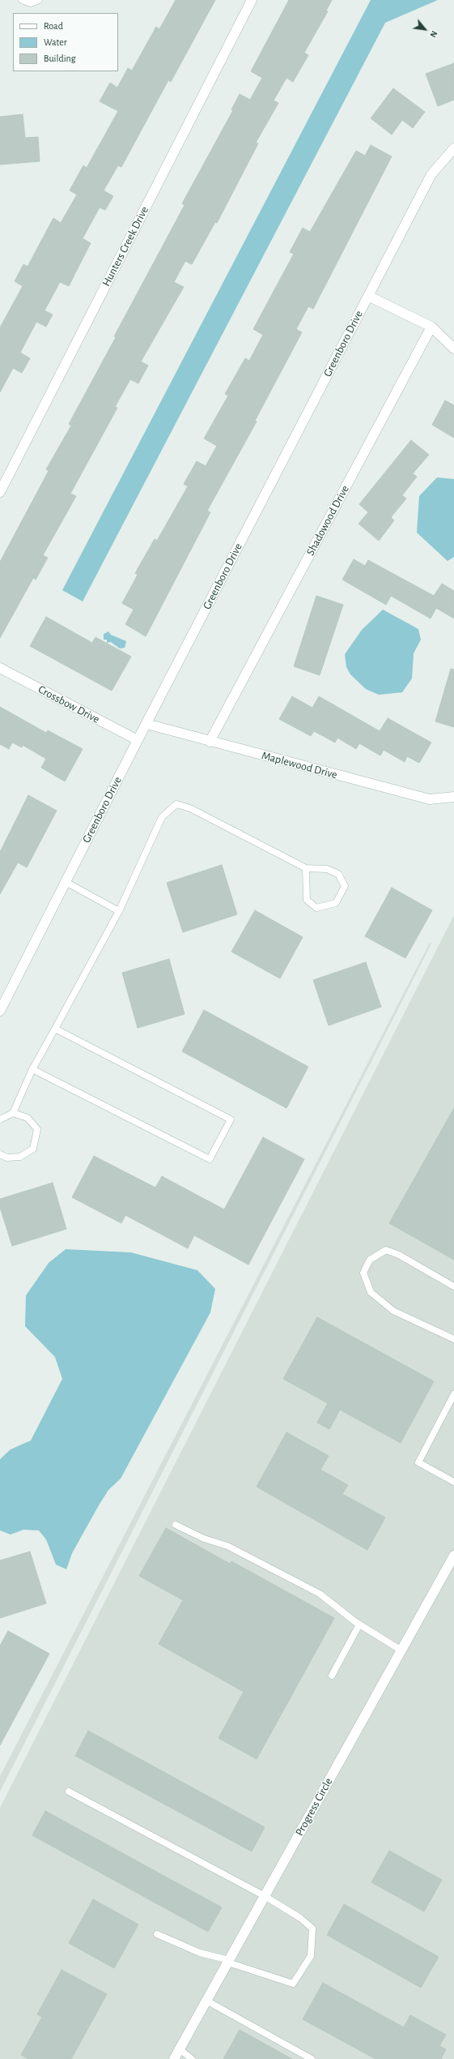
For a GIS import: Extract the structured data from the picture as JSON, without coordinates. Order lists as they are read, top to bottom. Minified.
{"streets":{"street":["Hunters Creek Drive","Greenboro Drive","Shadowood Drive","Crossbow Drive","Maplewood Drive","Progress Circle"]},"crossings":[["Greenboro Drive","Crossbow Drive"],["Greenboro Drive","Maplewood Drive"],["Shadowood Drive","Maplewood Drive"]],"legend":["Road","Water","Building"],"north":"bottom right"}
